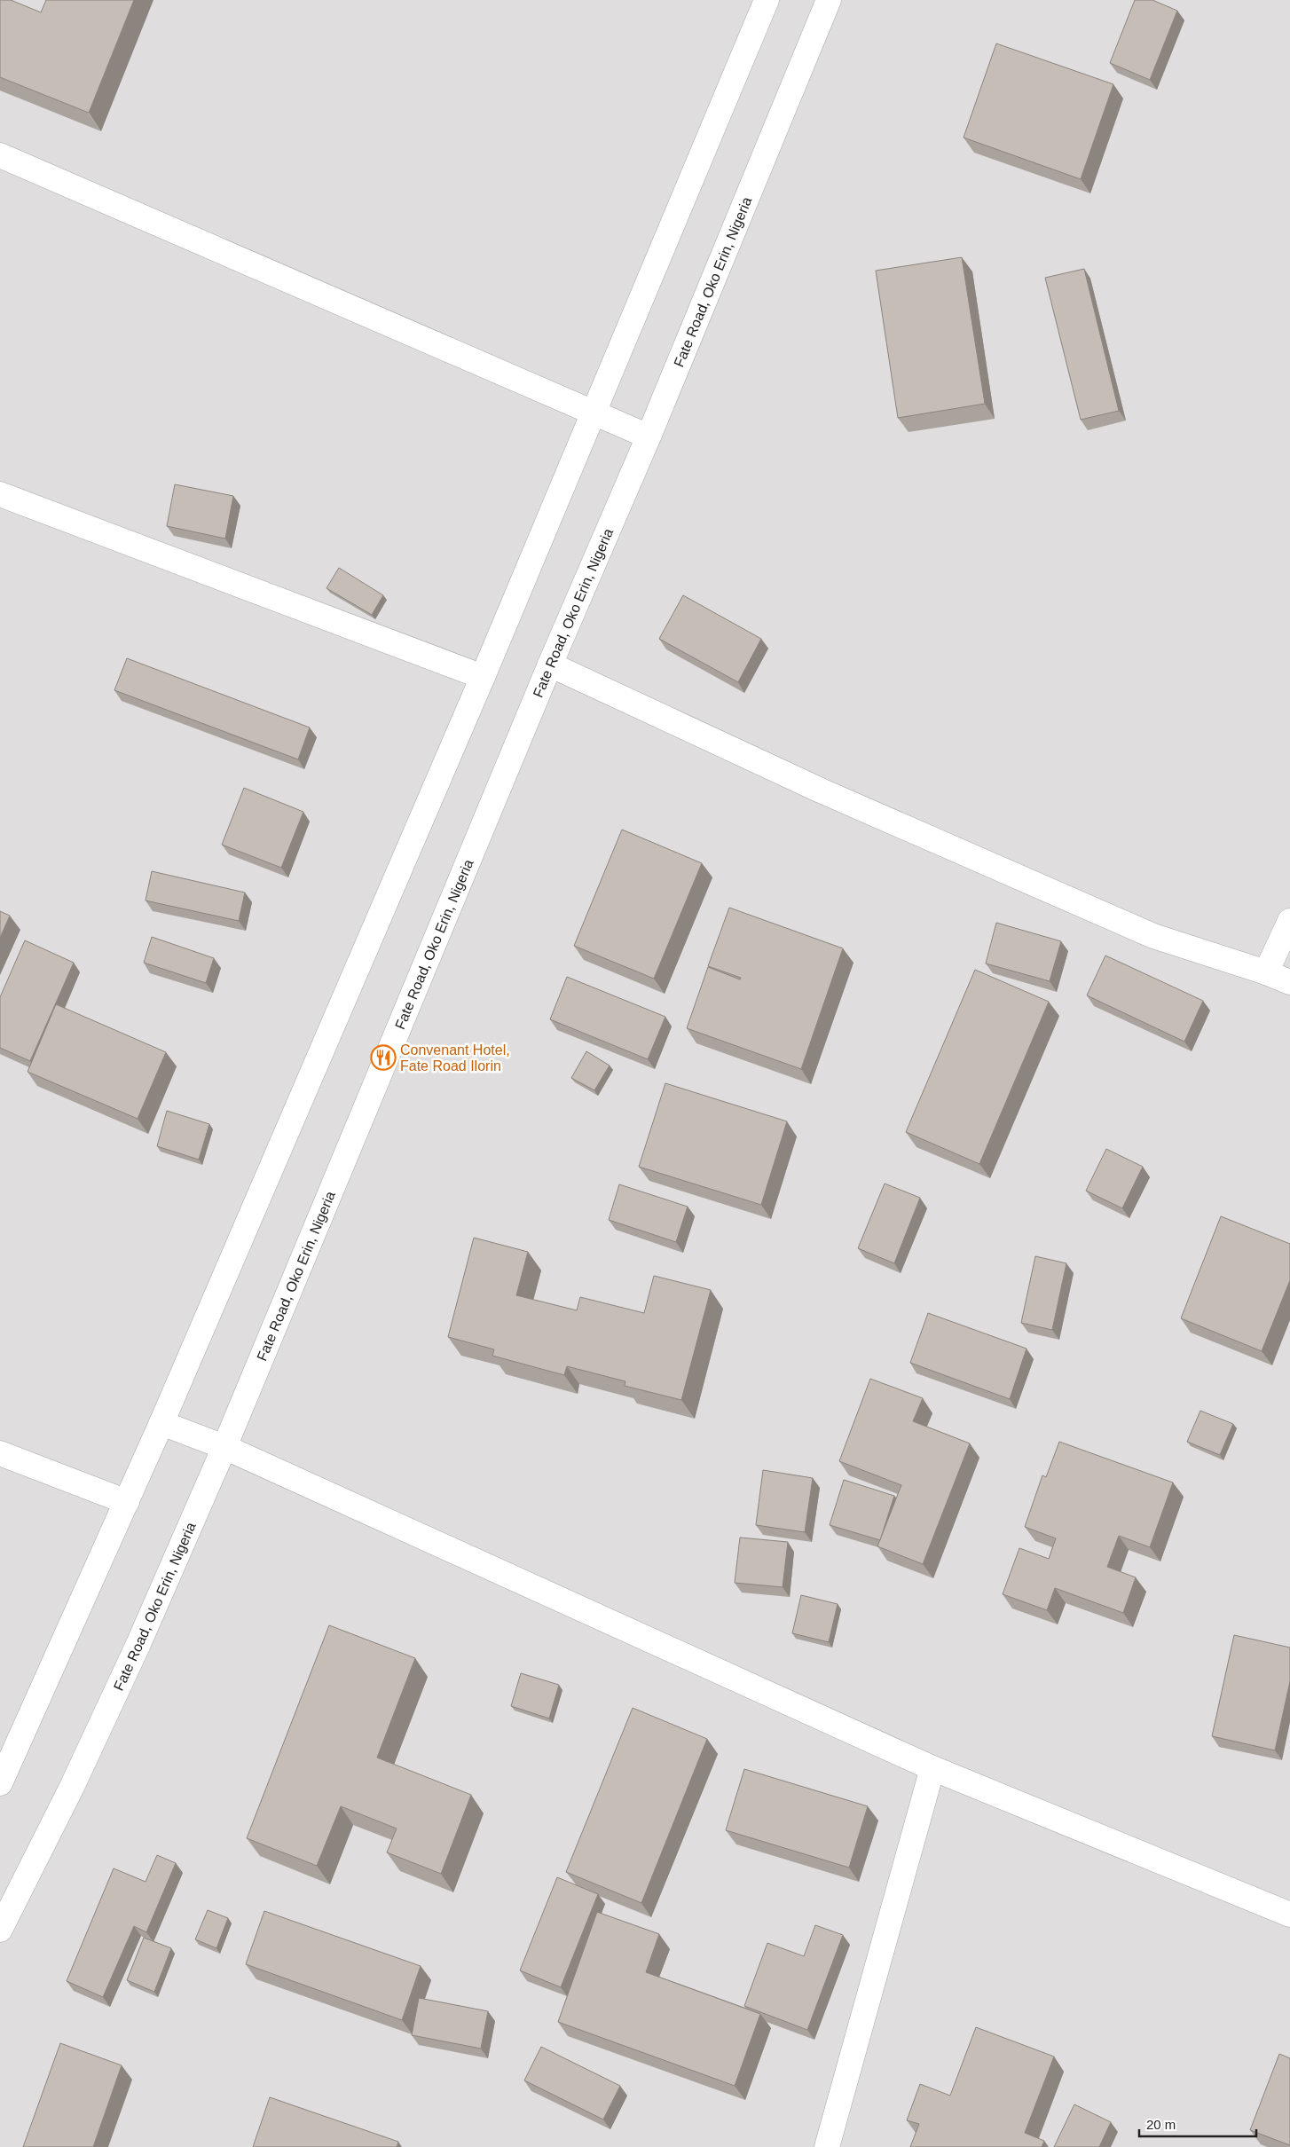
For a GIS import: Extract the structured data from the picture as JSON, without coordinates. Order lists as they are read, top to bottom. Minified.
{"streets":{"street":["Fate Road, Oko Erin, Nigeria"]},"places":{"restaurant":["Convenant Hotel, Fate Road Ilorin"]},"scale_bar":"20 m"}
